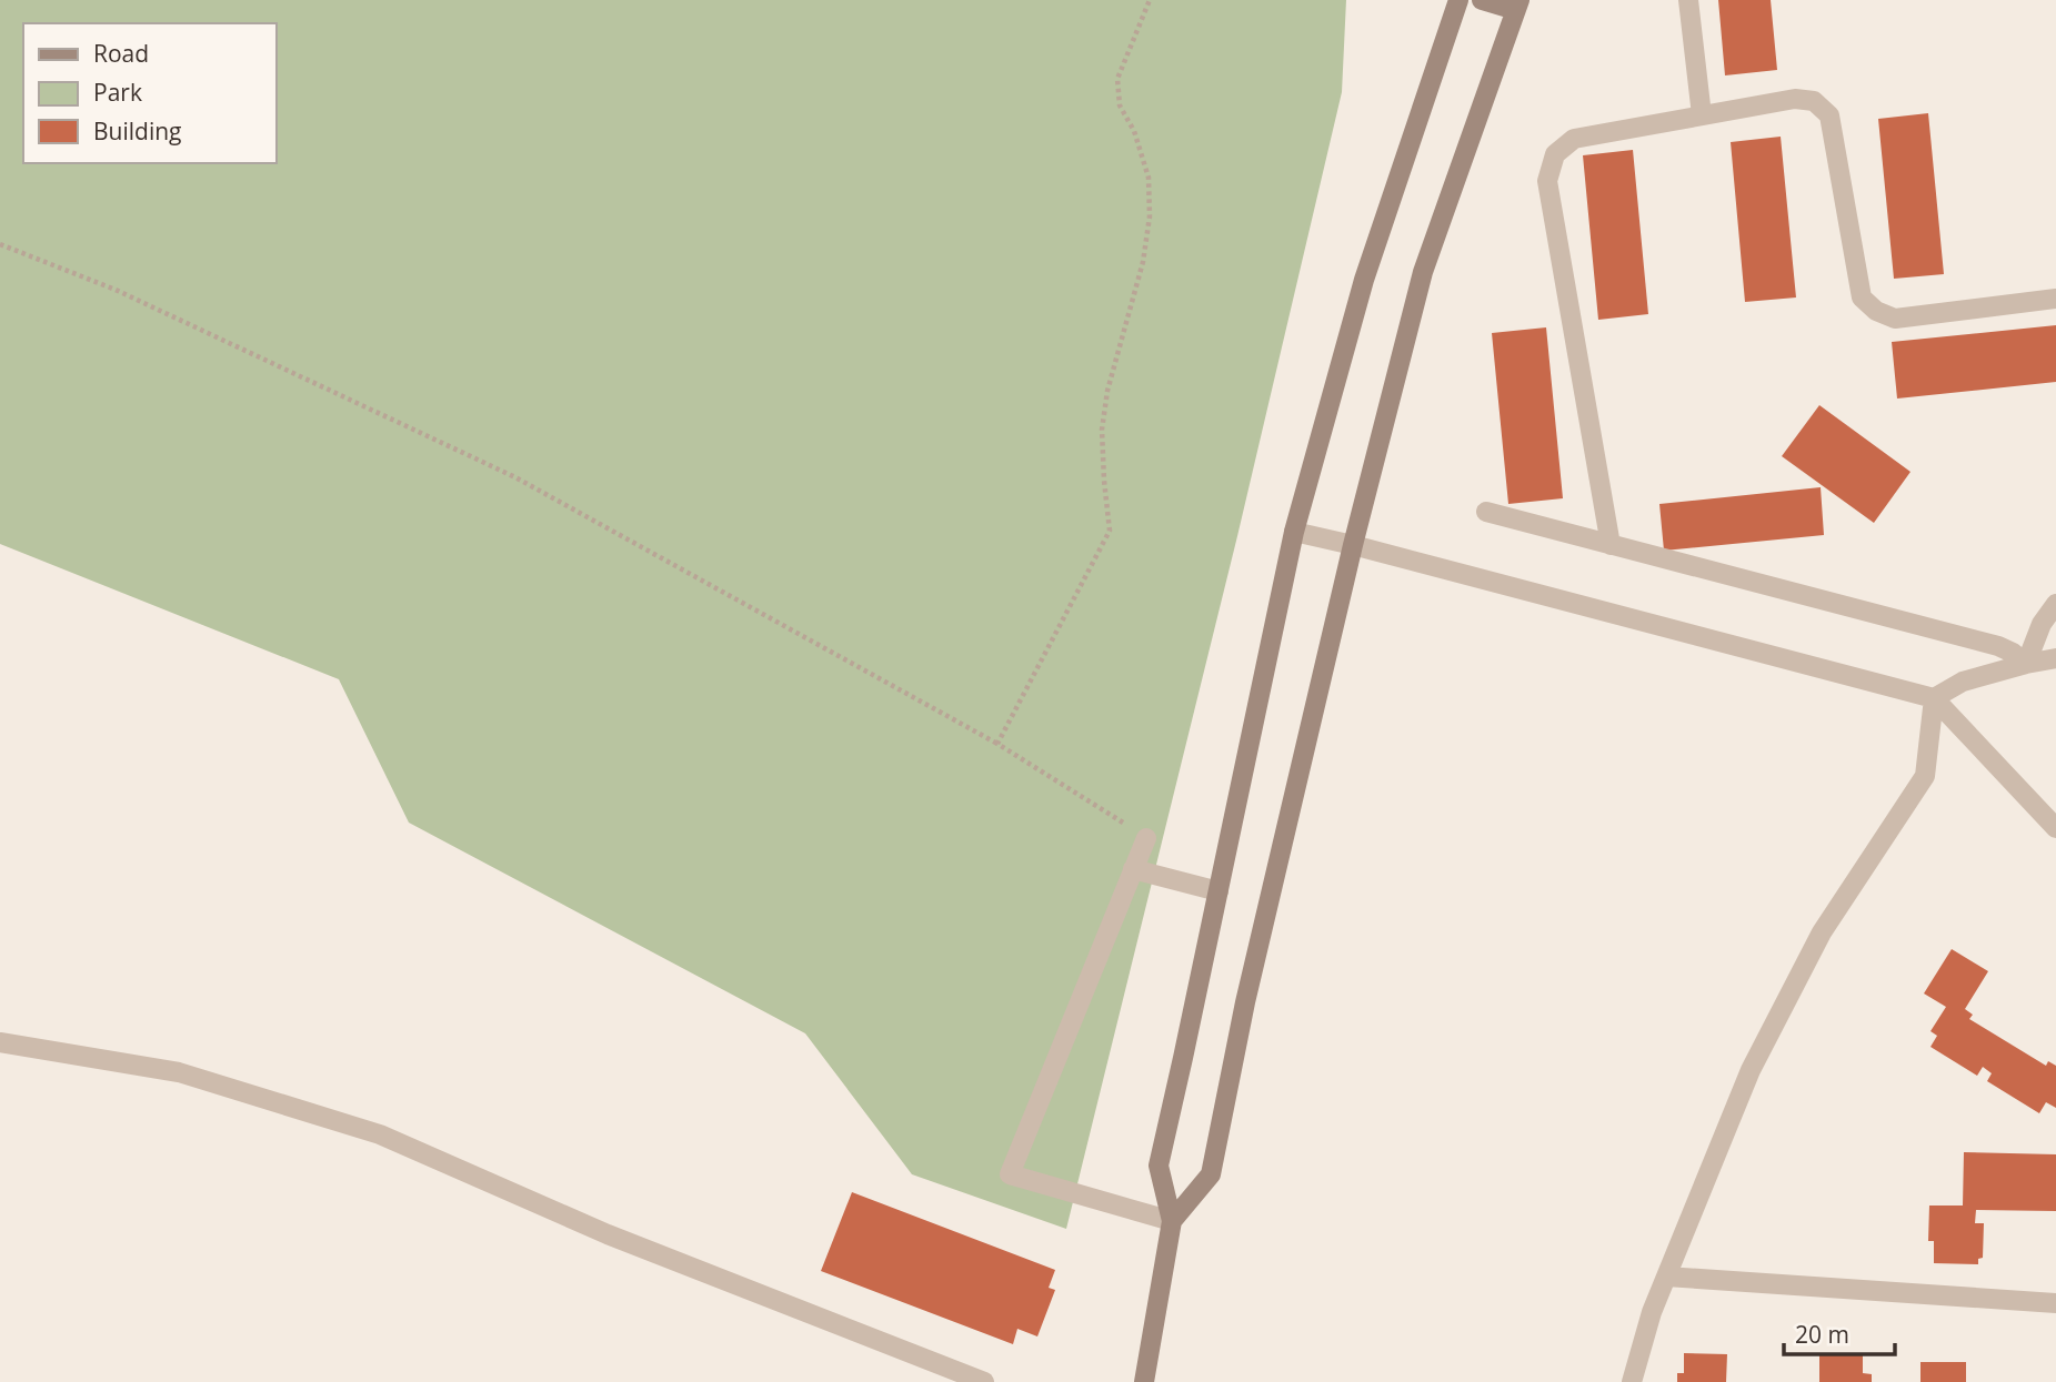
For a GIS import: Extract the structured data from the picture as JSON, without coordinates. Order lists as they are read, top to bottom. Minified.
{"legend":["Road","Park","Building"],"scale_bar":"20 m"}
